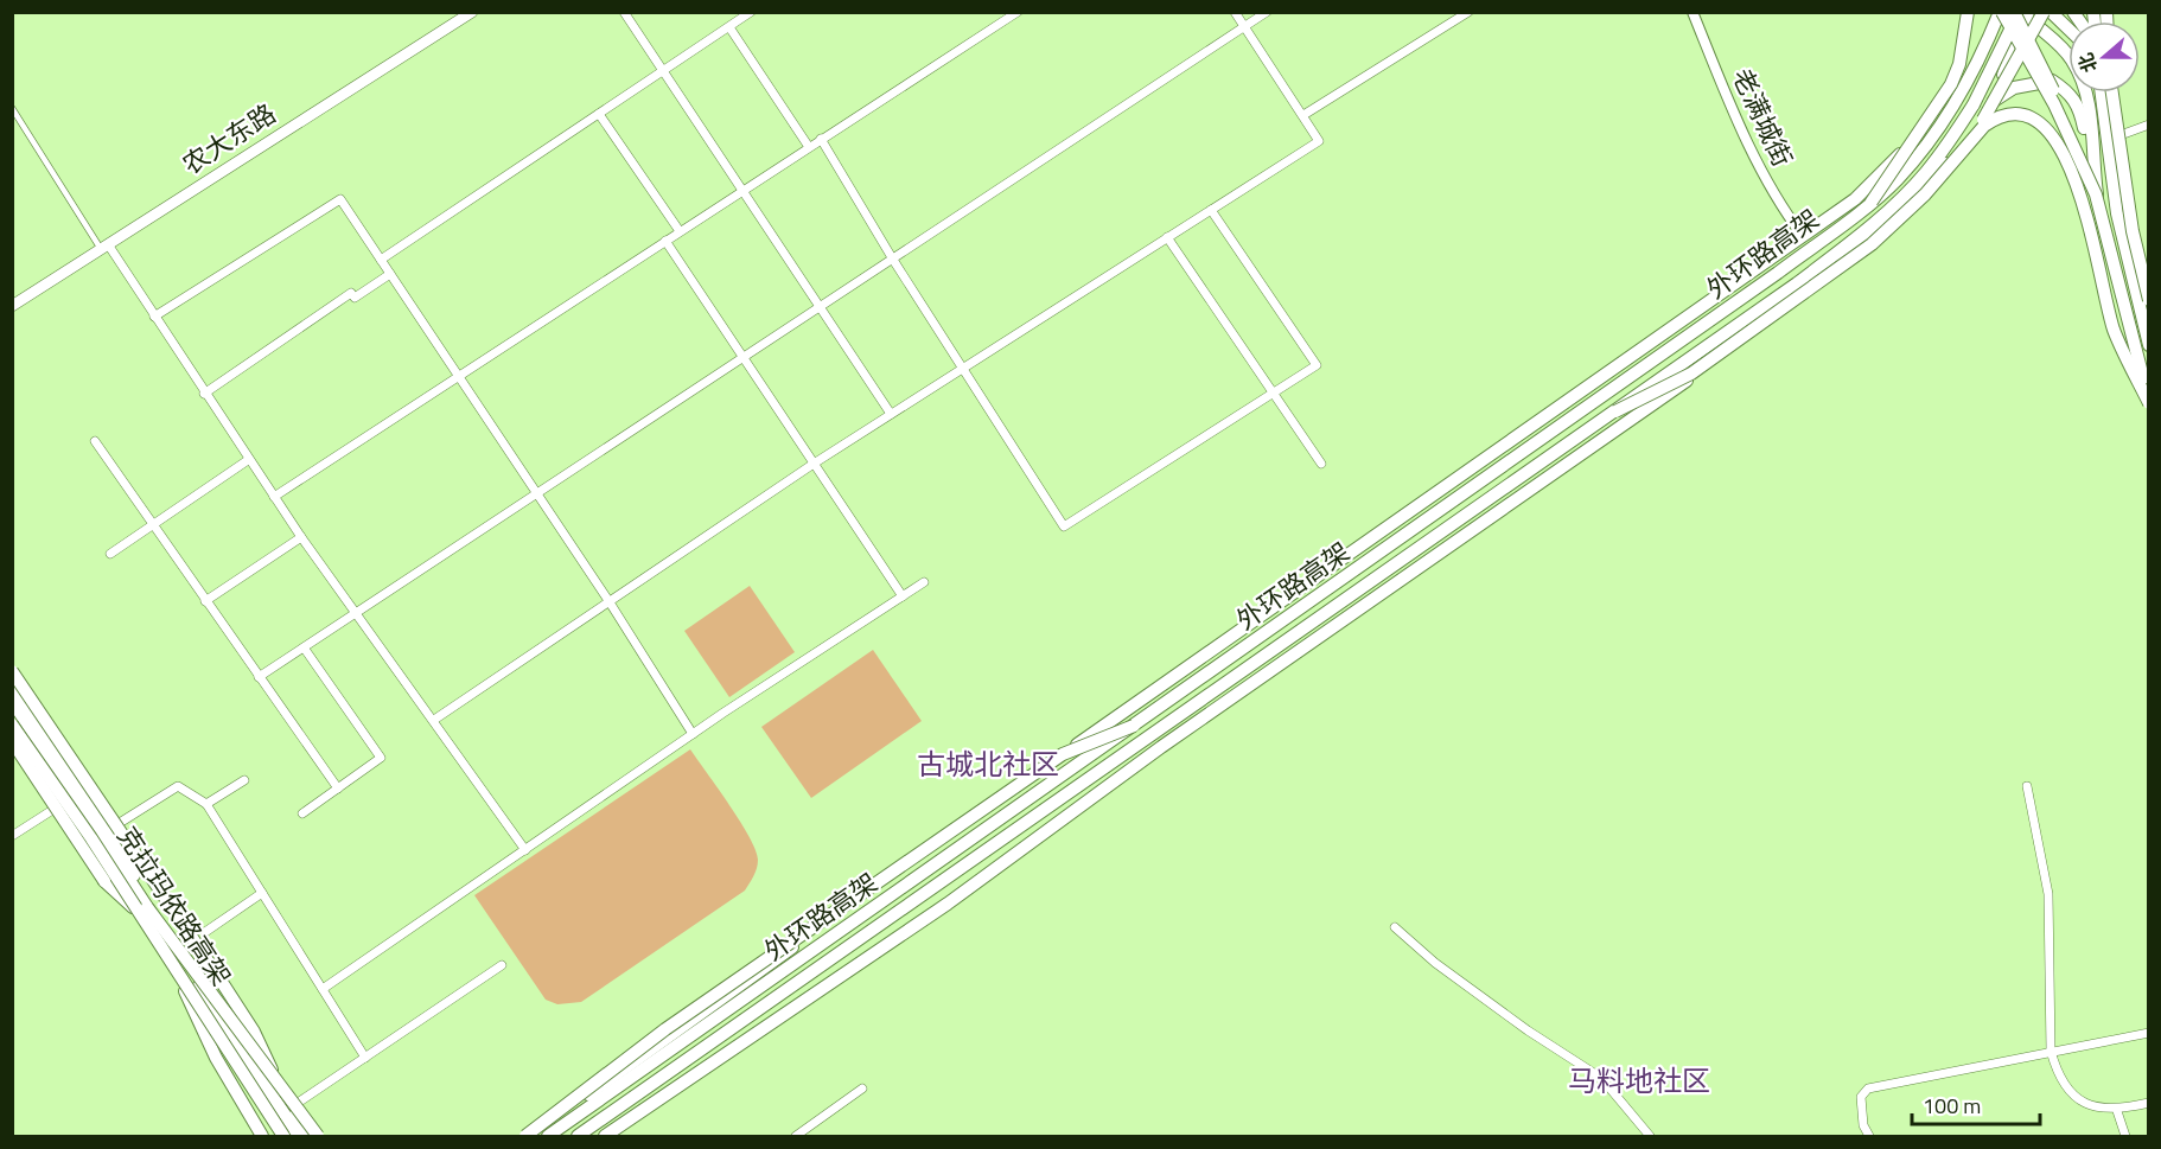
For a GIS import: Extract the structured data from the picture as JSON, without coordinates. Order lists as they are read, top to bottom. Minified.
{"streets":{"main road":["农大东路","外环路高架","克拉玛依路高架"],"street":["老满城街"]},"districts":["古城北社区","马料地社区"],"scale_bar":"100 m","north":"left"}
